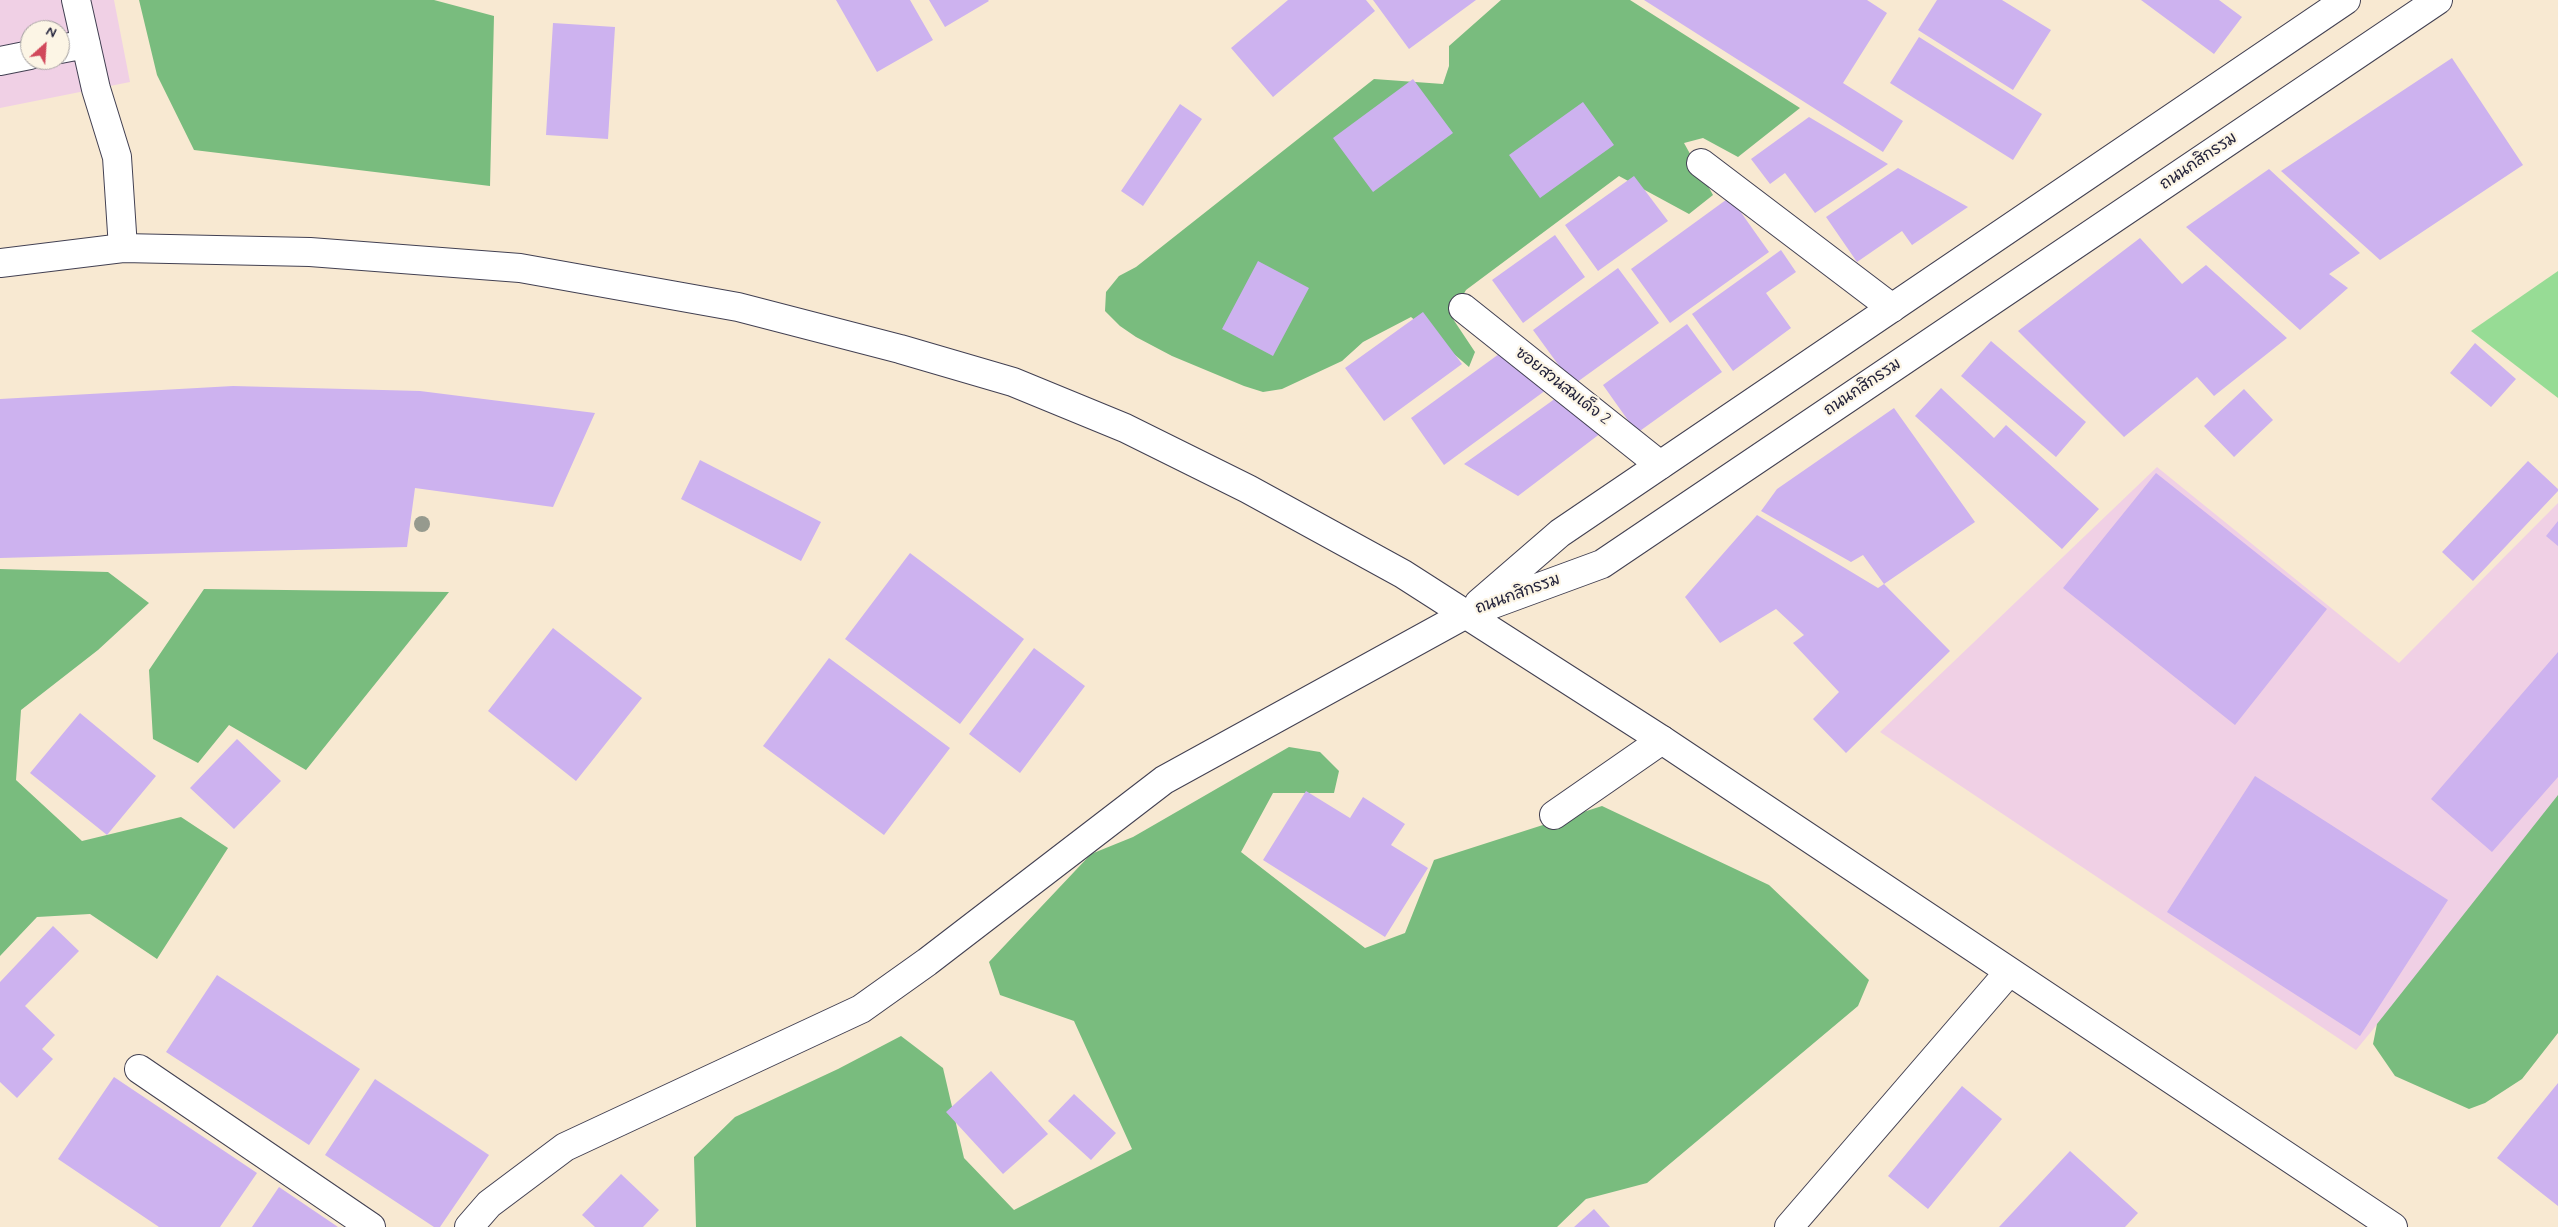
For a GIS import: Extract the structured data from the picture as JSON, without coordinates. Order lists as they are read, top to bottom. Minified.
{"streets":{"main road":["ถนนกสิกรรม","ซอยสวนสมเด็จ 2"]},"crossings":[["ถนนกสิกรรม","ซอยสวนสมเด็จ 2"]],"north":"top right"}
